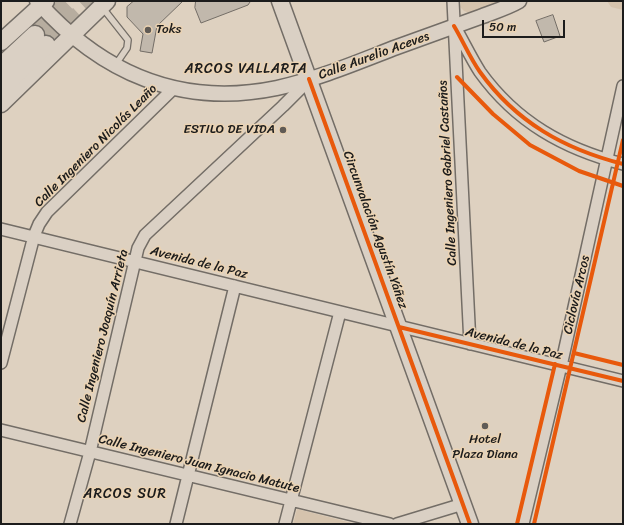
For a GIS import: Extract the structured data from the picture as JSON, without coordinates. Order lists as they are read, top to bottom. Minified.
{"streets":{"main road":["Circunvalación Agustín Yáñez"],"street":["Calle Aurelio Aceves","Calle Ingeniero Nicolás Leaño","Calle Ingeniero Gabriel Castaños","Avenida de la Paz","Calle Ingeniero Joaquín Arrieta","Calle Ingeniero Juan Ignacio Matute"],"cycle path":["Ciclovía Arcos"]},"crossings":[["Calle Aurelio Aceves","Calle Ingeniero Nicolás Leaño"],["Calle Aurelio Aceves","Calle Ingeniero Gabriel Castaños"],["Calle Aurelio Aceves","Circunvalación Agustín Yáñez"],["Calle Aurelio Aceves","Calle Ingeniero Joaquín Arrieta"],["Calle Ingeniero Nicolás Leaño","Avenida de la Paz"],["Calle Ingeniero Gabriel Castaños","Avenida de la Paz"],["Circunvalación Agustín Yáñez","Avenida de la Paz"],["Circunvalación Agustín Yáñez","Calle Ingeniero Joaquín Arrieta"],["Avenida de la Paz","Calle Ingeniero Joaquín Arrieta"],["Calle Ingeniero Joaquín Arrieta","Calle Ingeniero Juan Ignacio Matute"]],"districts":["ARCOS VALLARTA","ARCOS SUR"],"places":["Toks","ESTILO DE VIDA","Hotel Plaza Diana"],"scale_bar":"50 m"}
